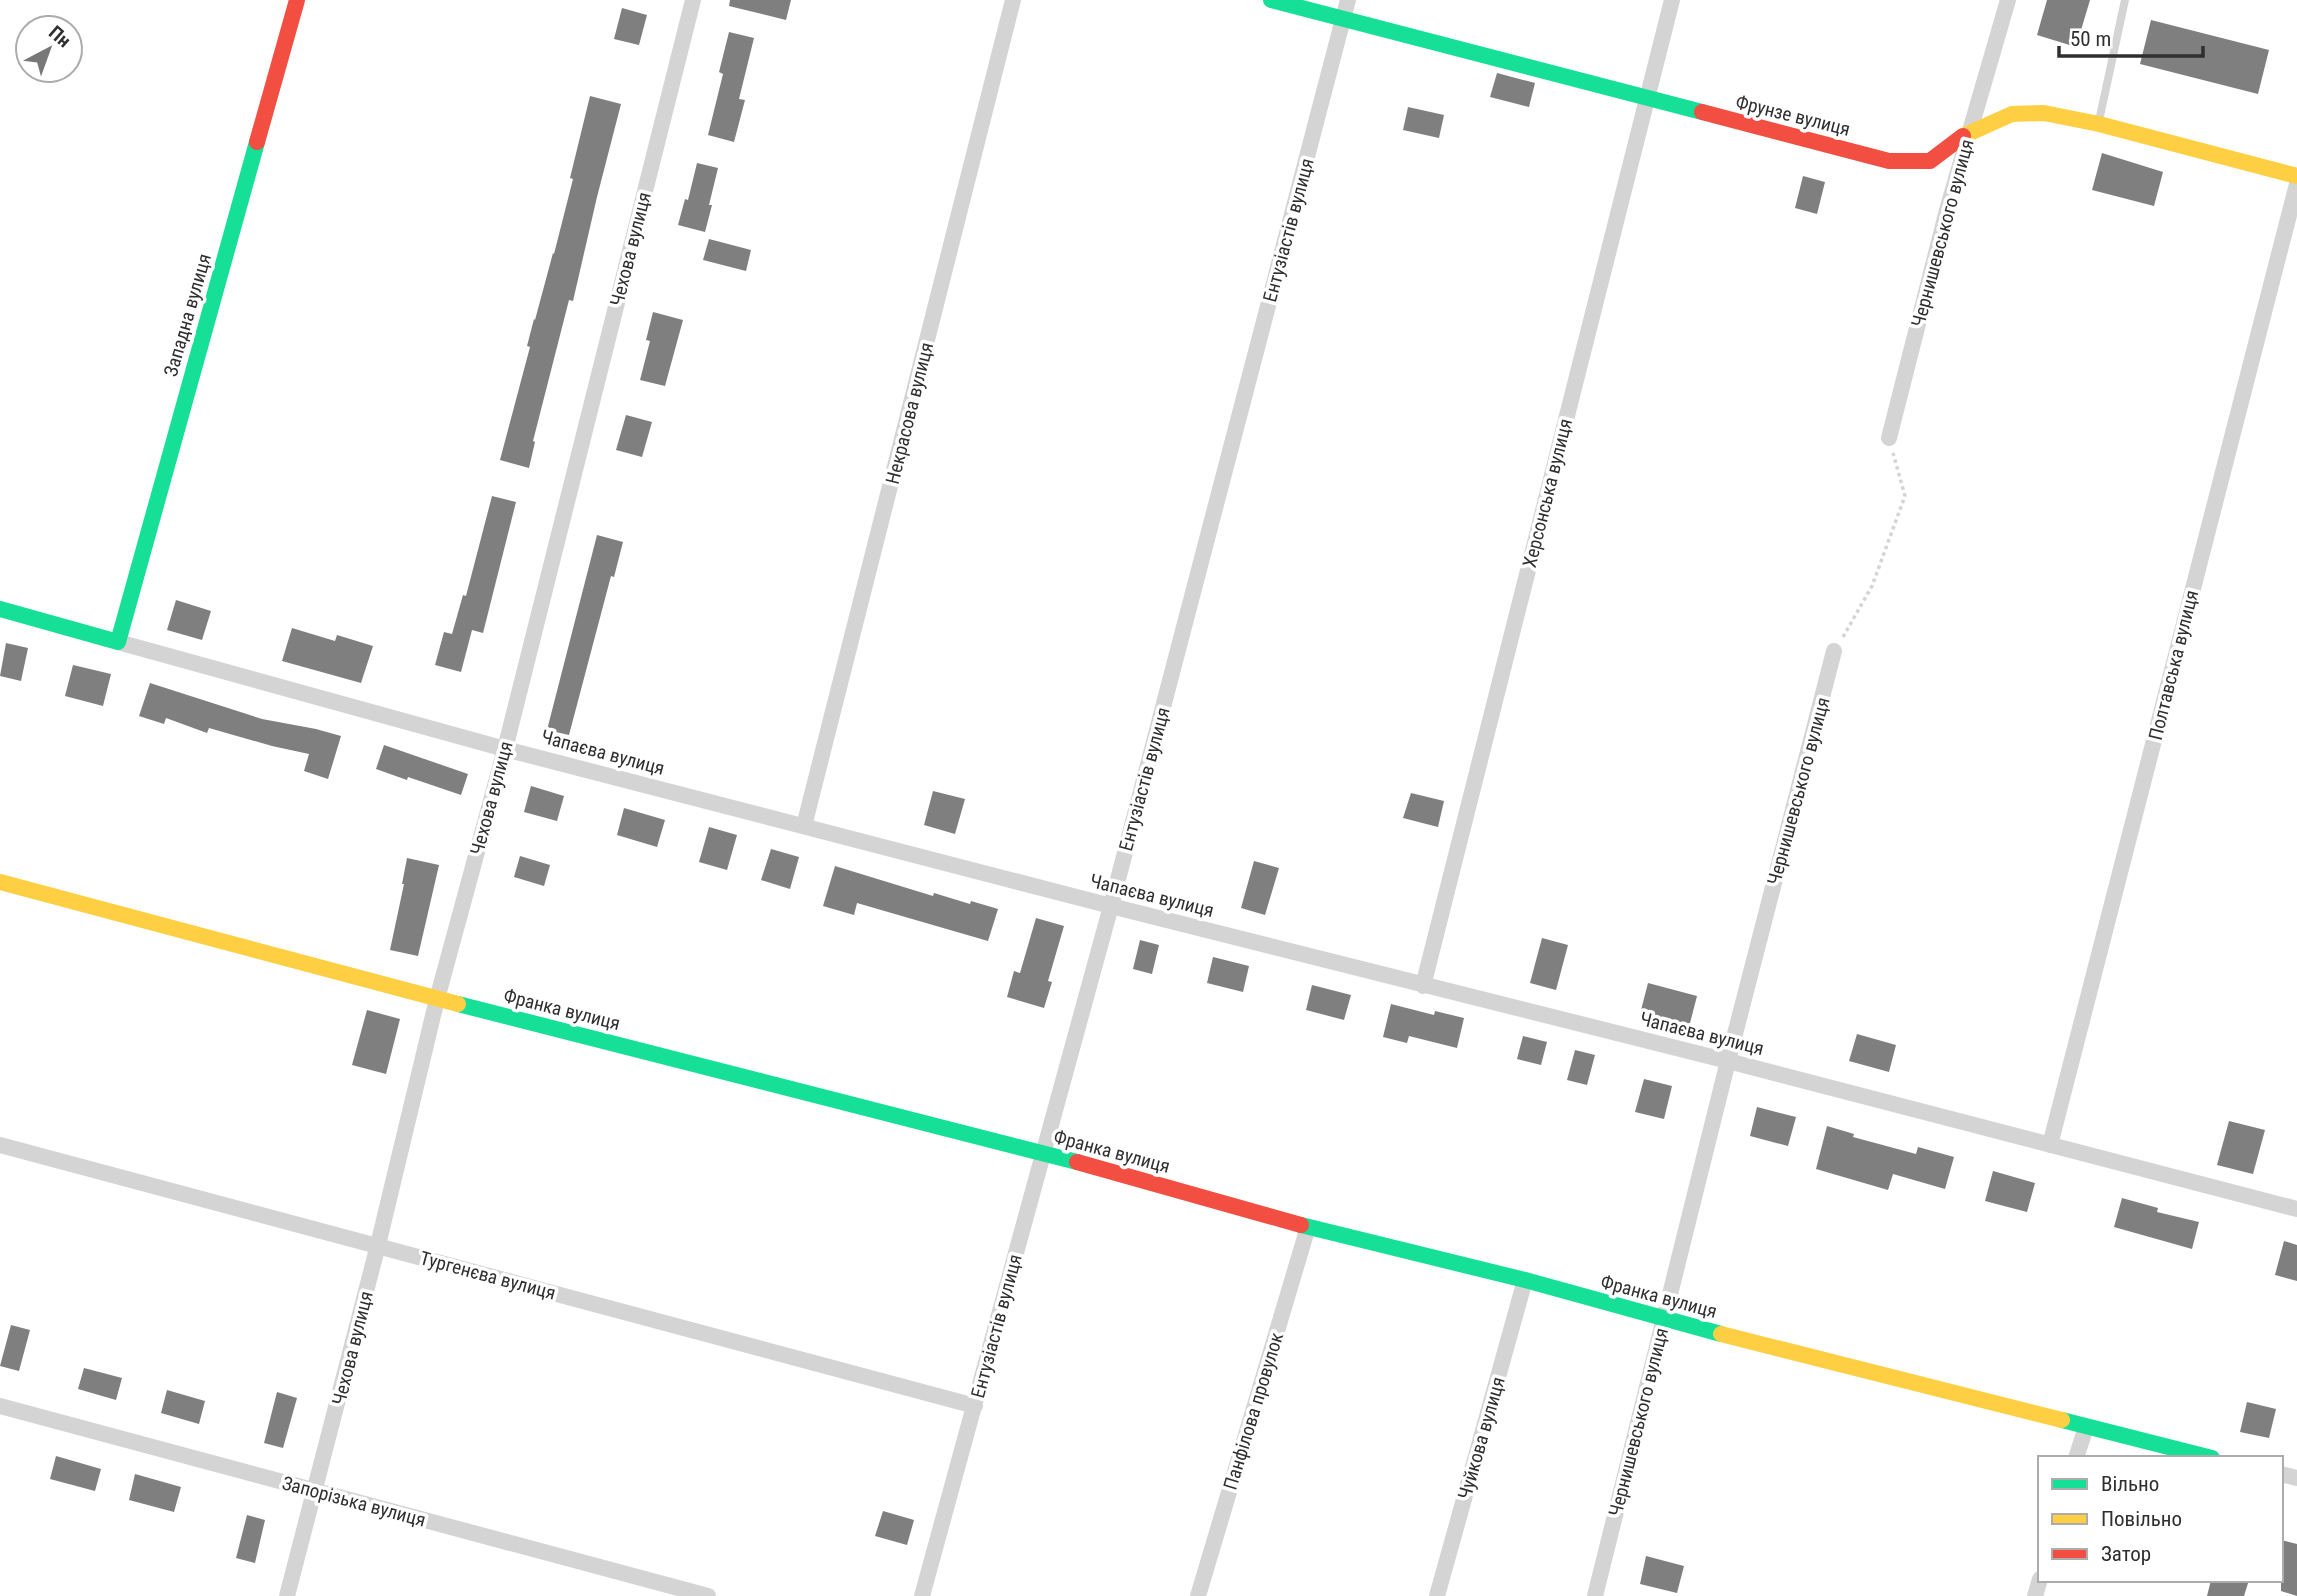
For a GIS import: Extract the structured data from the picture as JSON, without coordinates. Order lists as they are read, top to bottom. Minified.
{"streets":{"street":["Фрунзе вулиця","Ентузіастів вулиця","Чернишевського вулиця","Чехова вулиця","Западна вулиця","Некрасова вулиця","Херсонська вулиця","Полтавська вулиця","Чапаєва вулиця","Франка вулиця","Тургенєва вулиця","Панфілова провулок","Чуйкова вулиця","Запорізька вулиця"]},"crossings":[["Фрунзе вулиця","Ентузіастів вулиця"],["Фрунзе вулиця","Чернишевського вулиця"],["Фрунзе вулиця","Херсонська вулиця"],["Ентузіастів вулиця","Чапаєва вулиця"],["Ентузіастів вулиця","Франка вулиця"],["Ентузіастів вулиця","Тургенєва вулиця"],["Чернишевського вулиця","Чапаєва вулиця"],["Чернишевського вулиця","Франка вулиця"],["Чехова вулиця","Чапаєва вулиця"],["Чехова вулиця","Франка вулиця"],["Чехова вулиця","Тургенєва вулиця"],["Чехова вулиця","Запорізька вулиця"],["Западна вулиця","Чапаєва вулиця"],["Некрасова вулиця","Чапаєва вулиця"],["Херсонська вулиця","Чапаєва вулиця"],["Полтавська вулиця","Чапаєва вулиця"],["Франка вулиця","Панфілова провулок"],["Франка вулиця","Чуйкова вулиця"]],"legend":["Вільно","Повільно","Затор"],"scale_bar":"50 m","north":"top right"}
